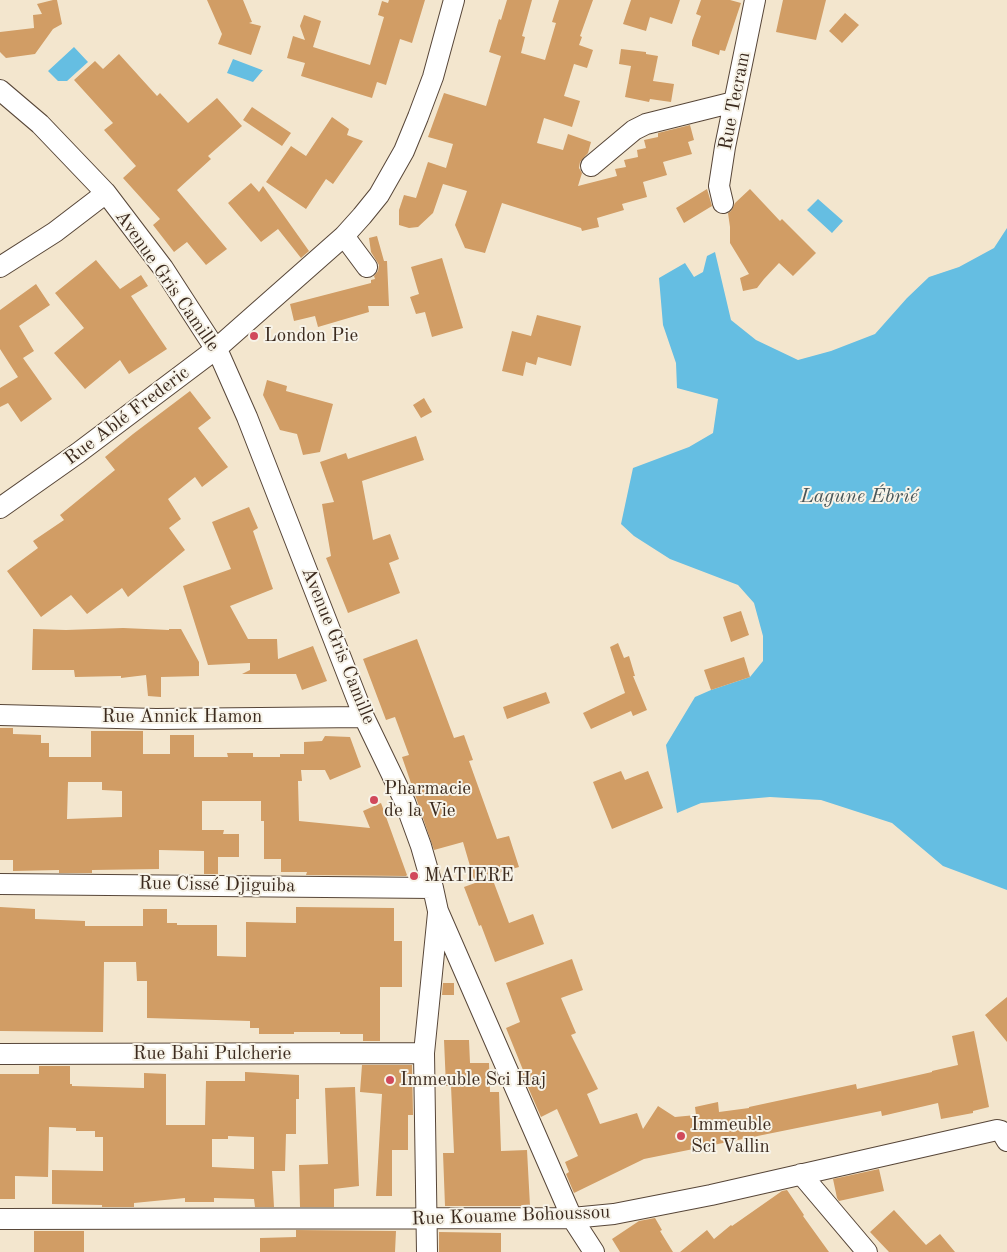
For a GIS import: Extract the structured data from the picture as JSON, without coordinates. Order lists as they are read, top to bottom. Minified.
{"streets":{"street":["Rue Tecram","Avenue Gris Camille","Rue Ablé Frederic","Rue Annick Hamon","Rue Cissé Djiguiba","Rue Bahi Pulcherie","Rue Kouame Bohoussou"]},"crossings":[["Avenue Gris Camille","Rue Ablé Frederic"],["Avenue Gris Camille","Rue Annick Hamon"],["Avenue Gris Camille","Rue Cissé Djiguiba"],["Avenue Gris Camille","Rue Kouame Bohoussou"]],"water":["Lagune Ébrié"],"places":["London Pie","Pharmacie de la Vie","MATIERE","Immeuble Sci Haj","Immeuble Sci Vallin"]}
